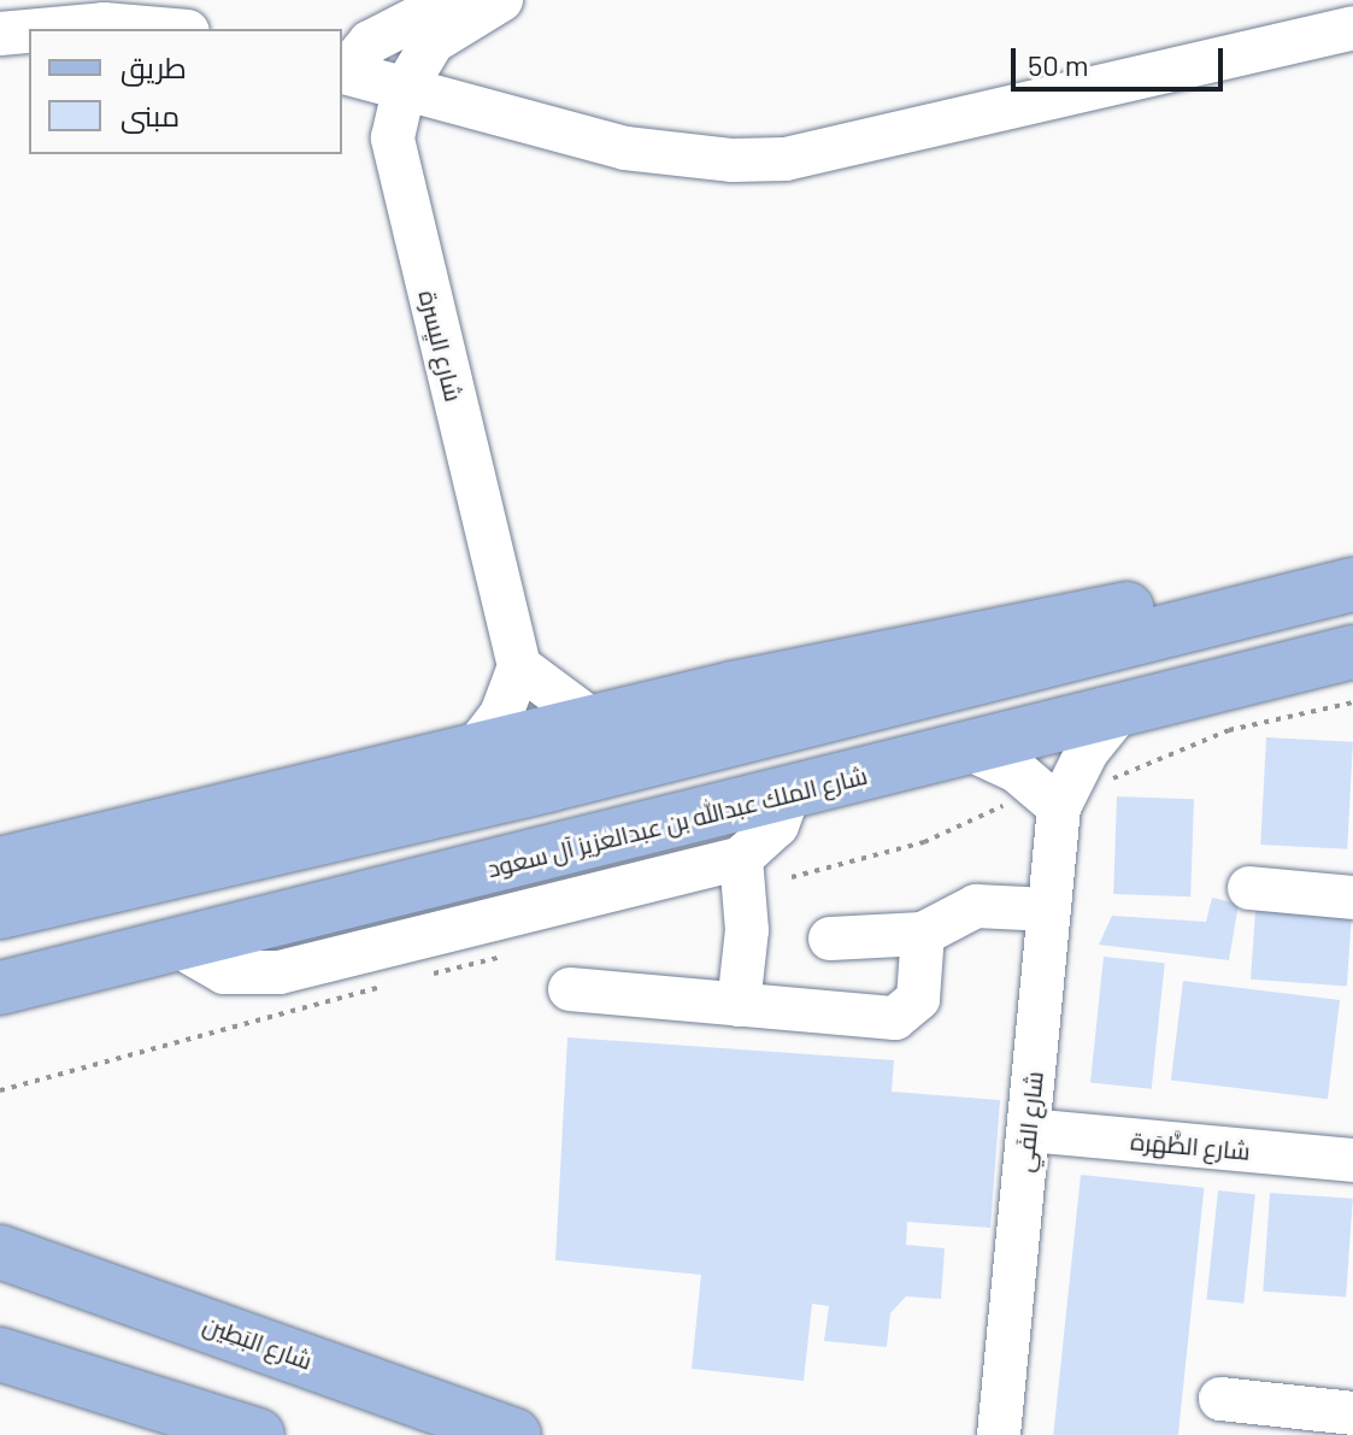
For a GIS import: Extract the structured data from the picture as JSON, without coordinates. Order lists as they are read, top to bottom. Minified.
{"streets":{"main road":["شارع الملك عبدالله بن عبدالعزيز آل سعود","شارع البَطِين"],"street":["شارع اليِسرة","شارع الفَي","شارع الظَّهَرة"]},"crossings":[["شارع الملك عبدالله بن عبدالعزيز آل سعود","شارع الفَي"],["شارع الفَي","شارع الظَّهَرة"]],"legend":["طريق","مبنى"],"scale_bar":"50 m"}
